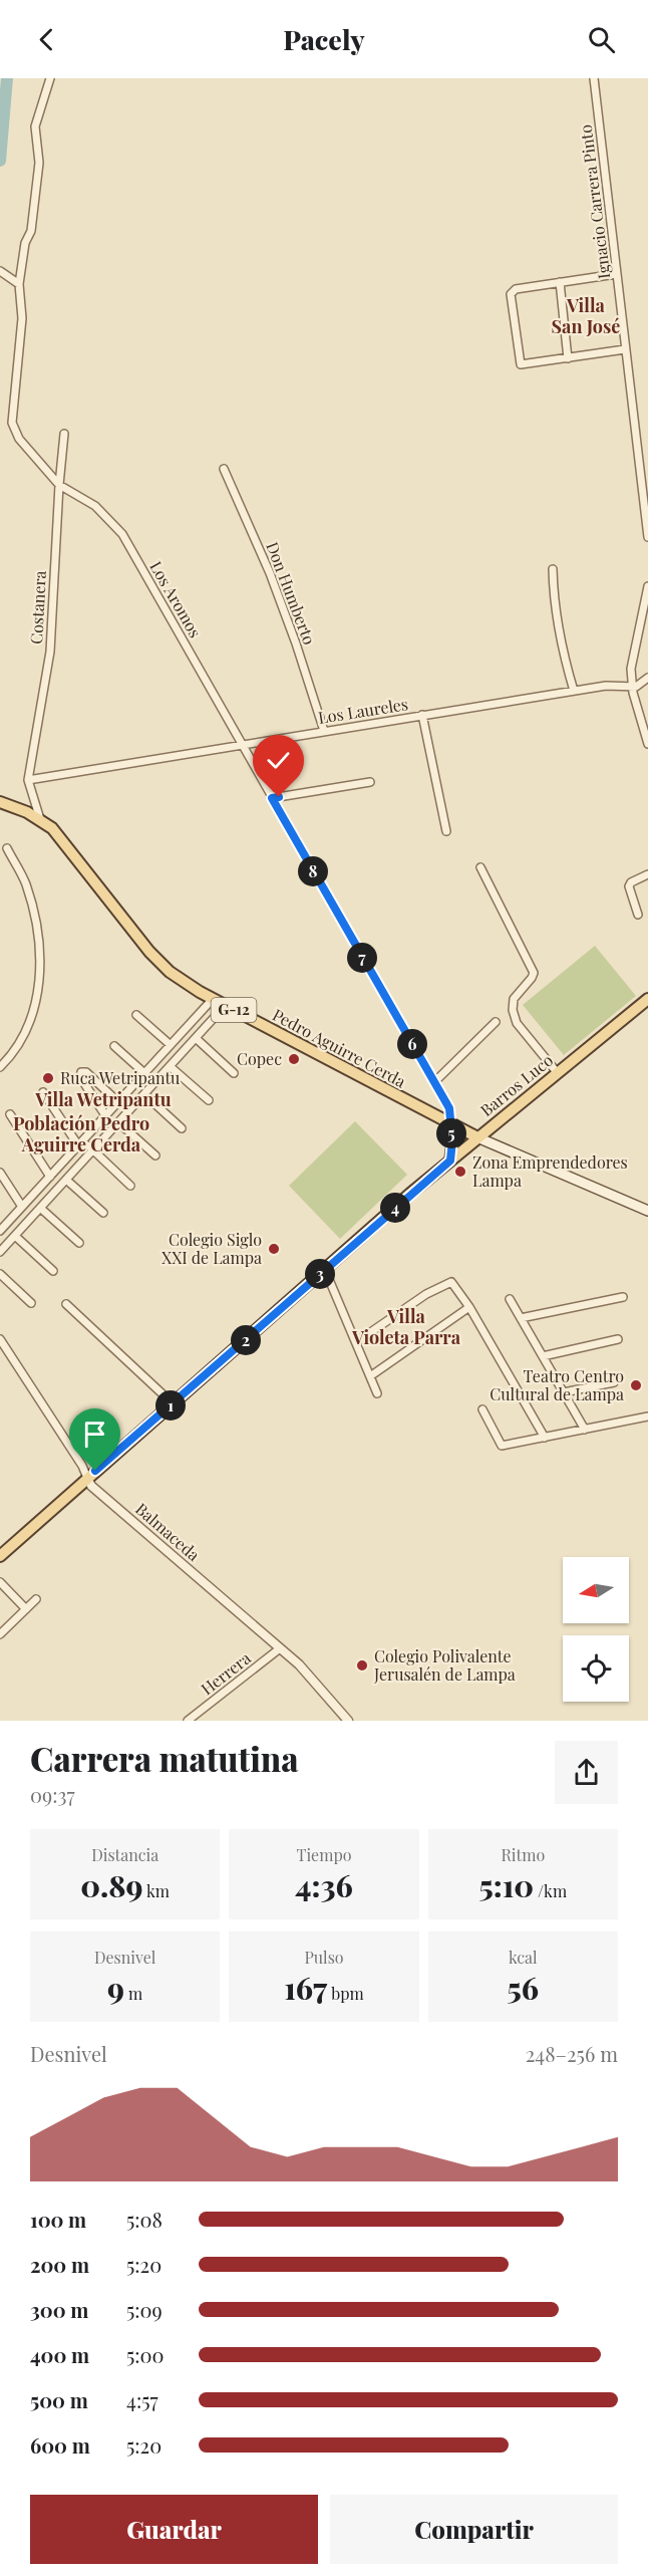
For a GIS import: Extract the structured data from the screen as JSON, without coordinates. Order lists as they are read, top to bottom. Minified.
{"streets":{"main road":["G-12","Pedro Aguirre Cerda","Barros Luco"],"street":["Ignacio Carrera Pinto","Don Humberto","Los Aromos","Costanera","Los Laureles","Balmaceda","Herrera"]},"crossings":[["Don Humberto","Los Laureles"],["Los Aromos","Costanera"],["Los Aromos","Los Laureles"],["Los Aromos","Pedro Aguirre Cerda"],["Costanera","Los Laureles"],["G-12","Pedro Aguirre Cerda"],["Pedro Aguirre Cerda","Barros Luco"],["Barros Luco","Balmaceda"],["Balmaceda","Herrera"]],"districts":["Villa San José","Villa Wetripantu","Población Pedro Aguirre Cerda","Villa Violeta Parra"],"places":["Copec","Ruca Wetripantu","Zona Emprendedores Lampa","Colegio Siglo XXI de Lampa","Teatro Centro Cultural de Lampa","Colegio Polivalente Jerusalén de Lampa"],"north":"left","page":{"header":"Pacely","pins":["8","7","6","5","4","3","2","1"],"heading":["Carrera matutina","09:37"],"stats":[["Distancia","0.89 km"],["Tiempo","4:36"],["Ritmo","5:10 /km"],["Desnivel","9 m"],["Pulso","167 bpm"],["kcal","56"]],"chart":["Desnivel","248–256 m"],"list":[{"name":"100 m","note":"5:08"},{"name":"200 m","note":"5:20"},{"name":"300 m","note":"5:09"},{"name":"400 m","note":"5:00"},{"name":"500 m","note":"4:57"},{"name":"600 m","note":"5:20"}],"buttons":["Guardar","Compartir"]}}
